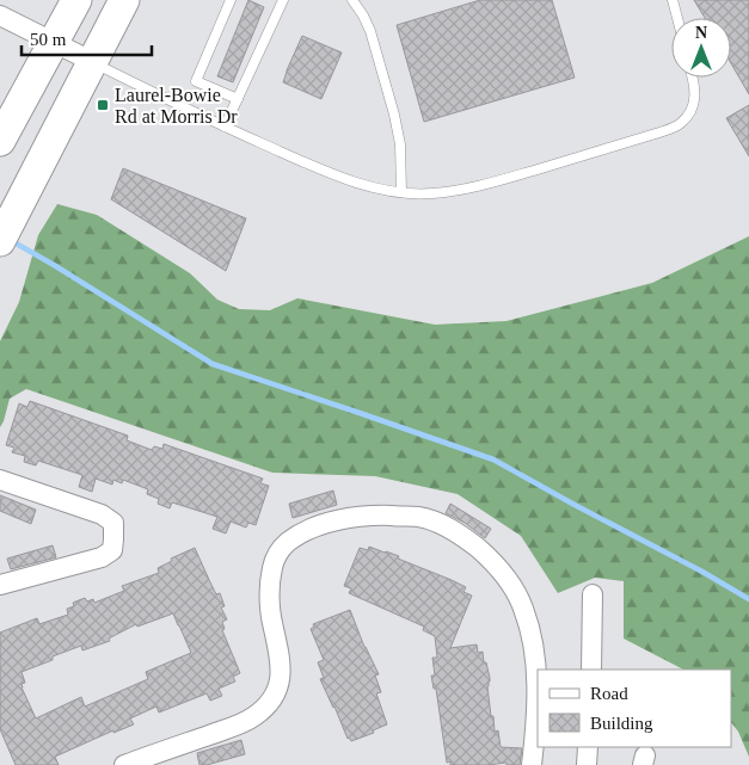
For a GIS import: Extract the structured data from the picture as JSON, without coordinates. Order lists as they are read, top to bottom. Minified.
{"places":{"transit":["Laurel-Bowie Rd at Morris Dr"]},"legend":["Road","Building"],"scale_bar":"50 m","north":"top"}
